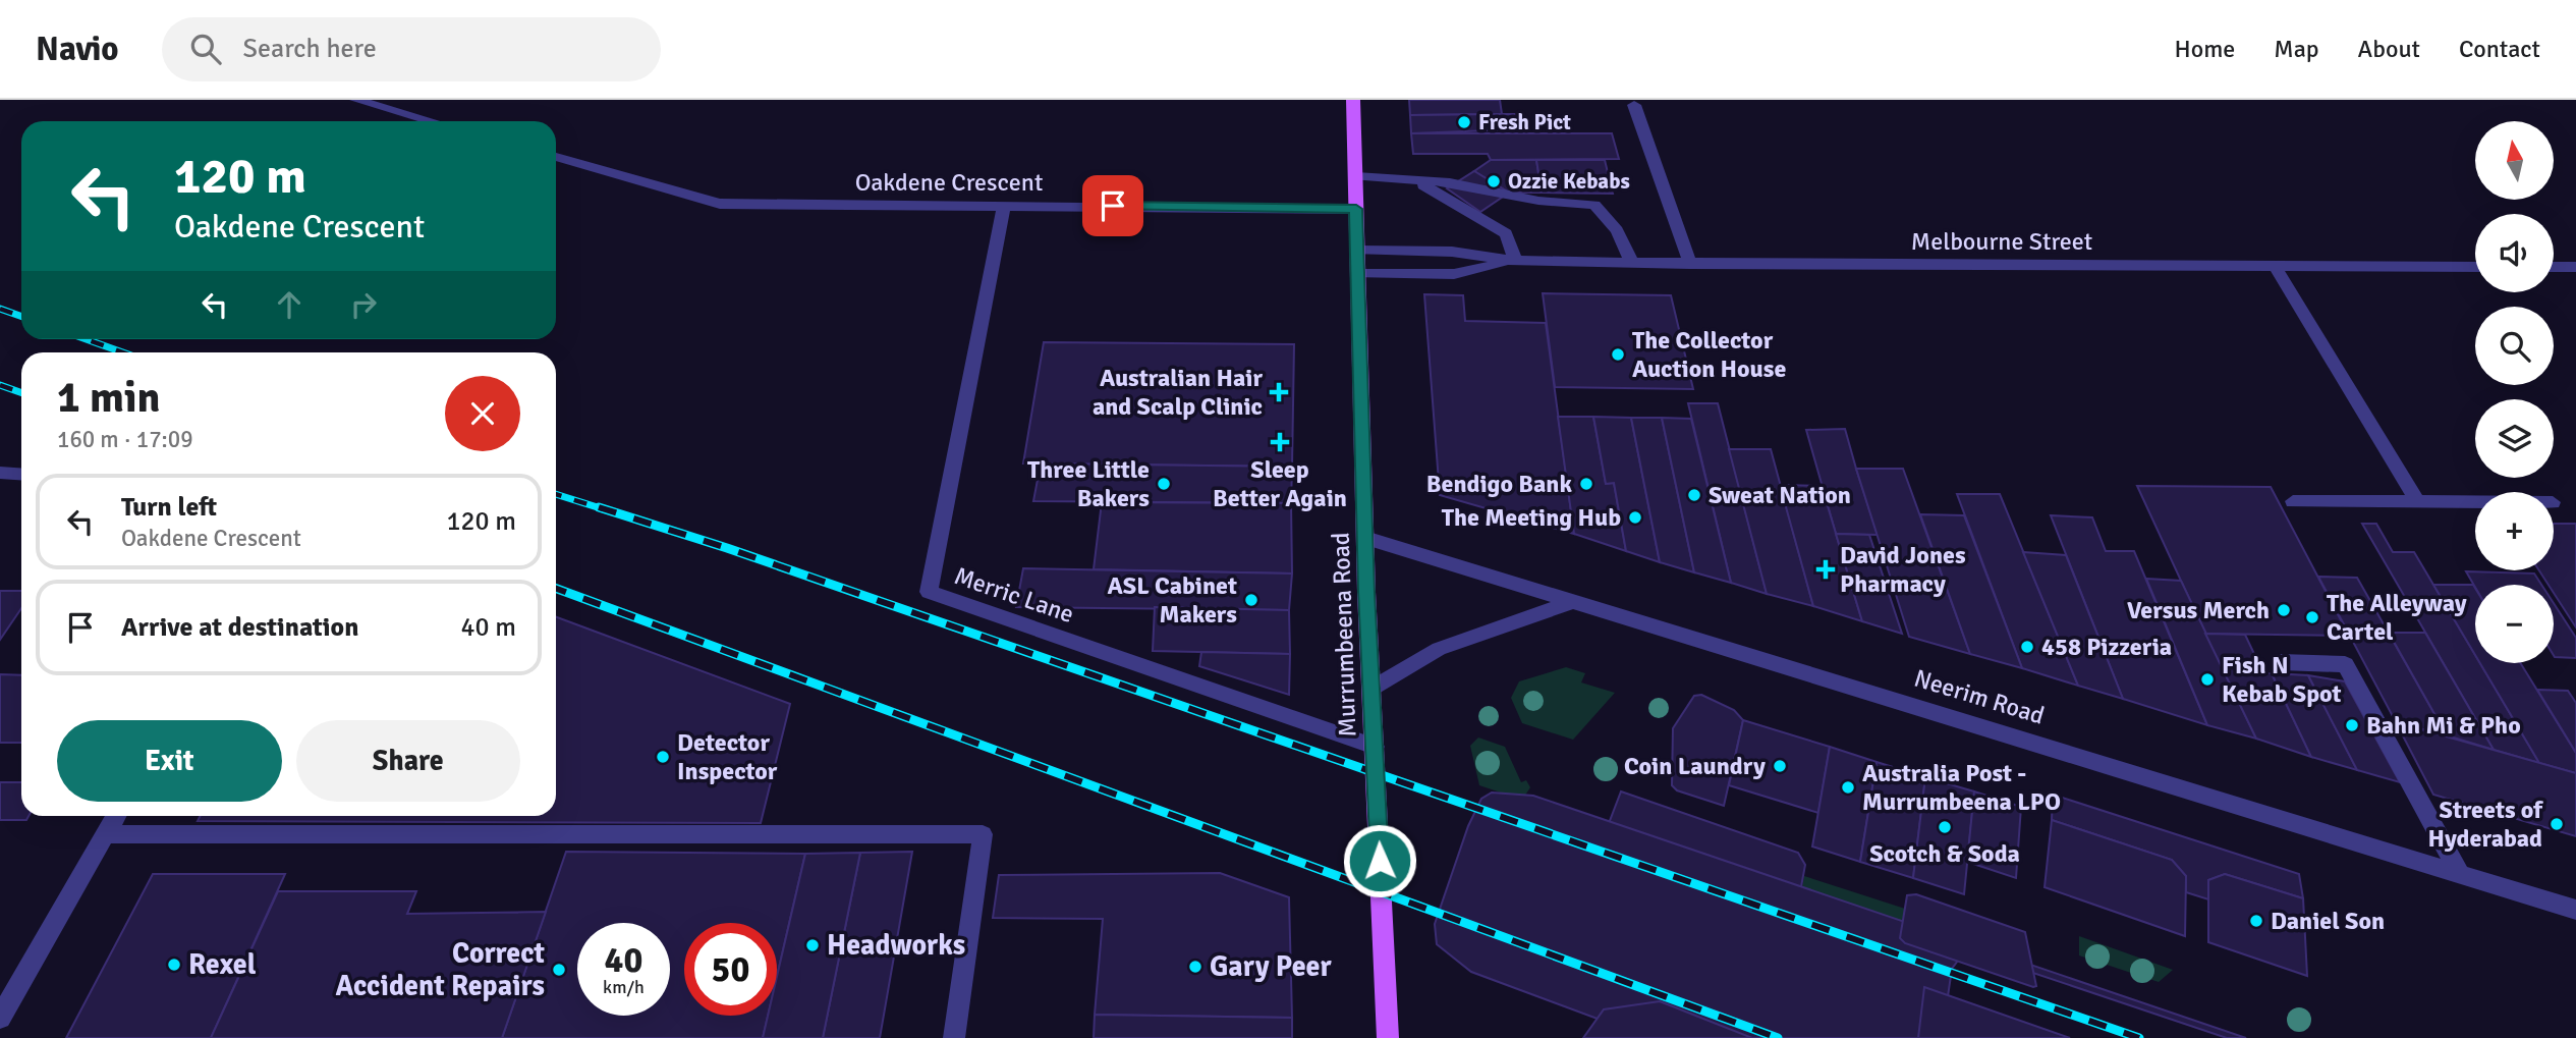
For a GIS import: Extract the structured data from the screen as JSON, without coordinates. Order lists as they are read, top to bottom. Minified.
{"streets":{"main road":["Murrumbeena Road"],"street":["Oakdene Crescent","Melbourne Street","Merric Lane","Neerim Road"]},"crossings":[["Oakdene Crescent","Merric Lane"],["Oakdene Crescent","Murrumbeena Road"],["Melbourne Street","Murrumbeena Road"],["Merric Lane","Murrumbeena Road"],["Murrumbeena Road","Neerim Road"]],"places":{"other":["Fresh Pict","Ozzie Kebabs","The Collector Auction House","Three Little Bakers","Bendigo Bank","Sweat Nation","The Meeting Hub","ASL Cabinet Makers","Versus Merch","The Alleyway Cartel","458 Pizzeria","Fish N Kebab Spot","Bahn Mi & Pho","Detector Inspector","Coin Laundry","Australia Post - Murrumbeena LPO","Streets of Hyderabad","Scotch & Soda","Daniel Son","Headworks","Rexel","Gary Peer","Correct Accident Repairs"],"health":["Australian Hair and Scalp Clinic","Sleep Better Again","David Jones Pharmacy"]},"north":"top","page":{"header":"Navio","search":"Search here","nav":["Home","Map","About","Contact"],"map_buttons":["+","−"],"turn":["120 m","Oakdene Crescent"],"heading":["1 min","160 m · 17:09"],"list":[{"name":"Turn left","note":"Oakdene Crescent","value":"120 m"},{"name":"Arrive at destination","value":"40 m"}],"buttons":["Exit","Share"],"speed":"40 km/h","limit":"50"}}
